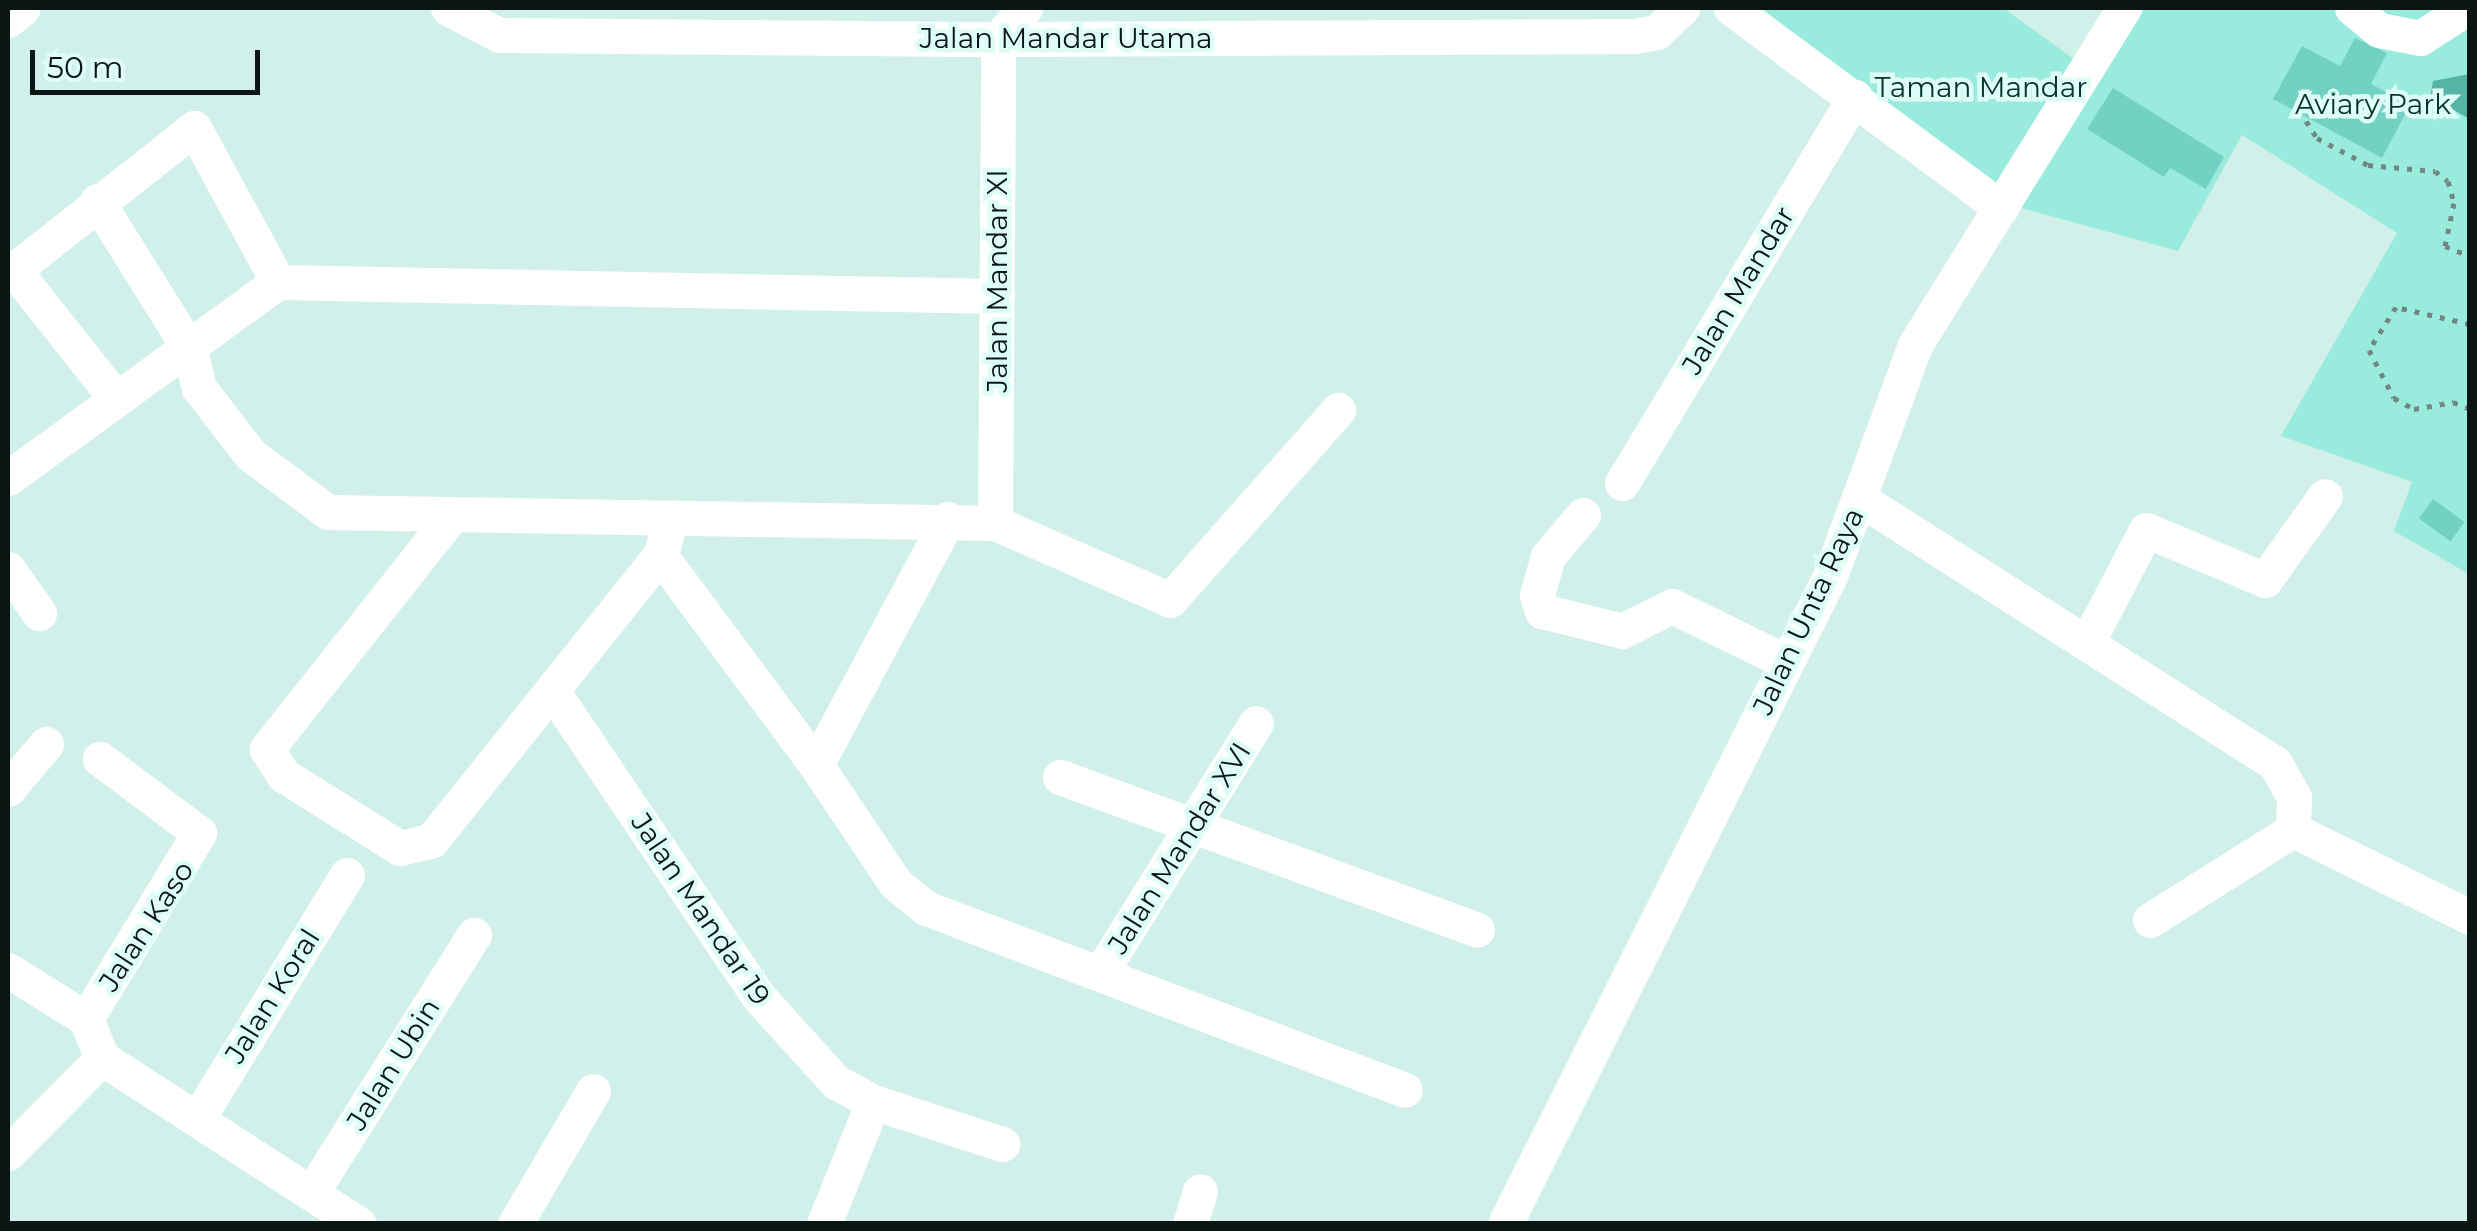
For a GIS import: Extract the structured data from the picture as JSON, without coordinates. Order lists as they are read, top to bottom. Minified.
{"streets":{"street":["Jalan Mandar Utama","Jalan Mandar XI","Jalan Mandar","Jalan Unta Raya","Jalan Mandar XVI","Jalan Mandar 19","Jalan Kaso","Jalan Koral","Jalan Ubin"]},"crossings":[["Jalan Mandar Utama","Jalan Mandar XI"]],"parks":["Taman Mandar","Aviary Park"],"scale_bar":"50 m"}
